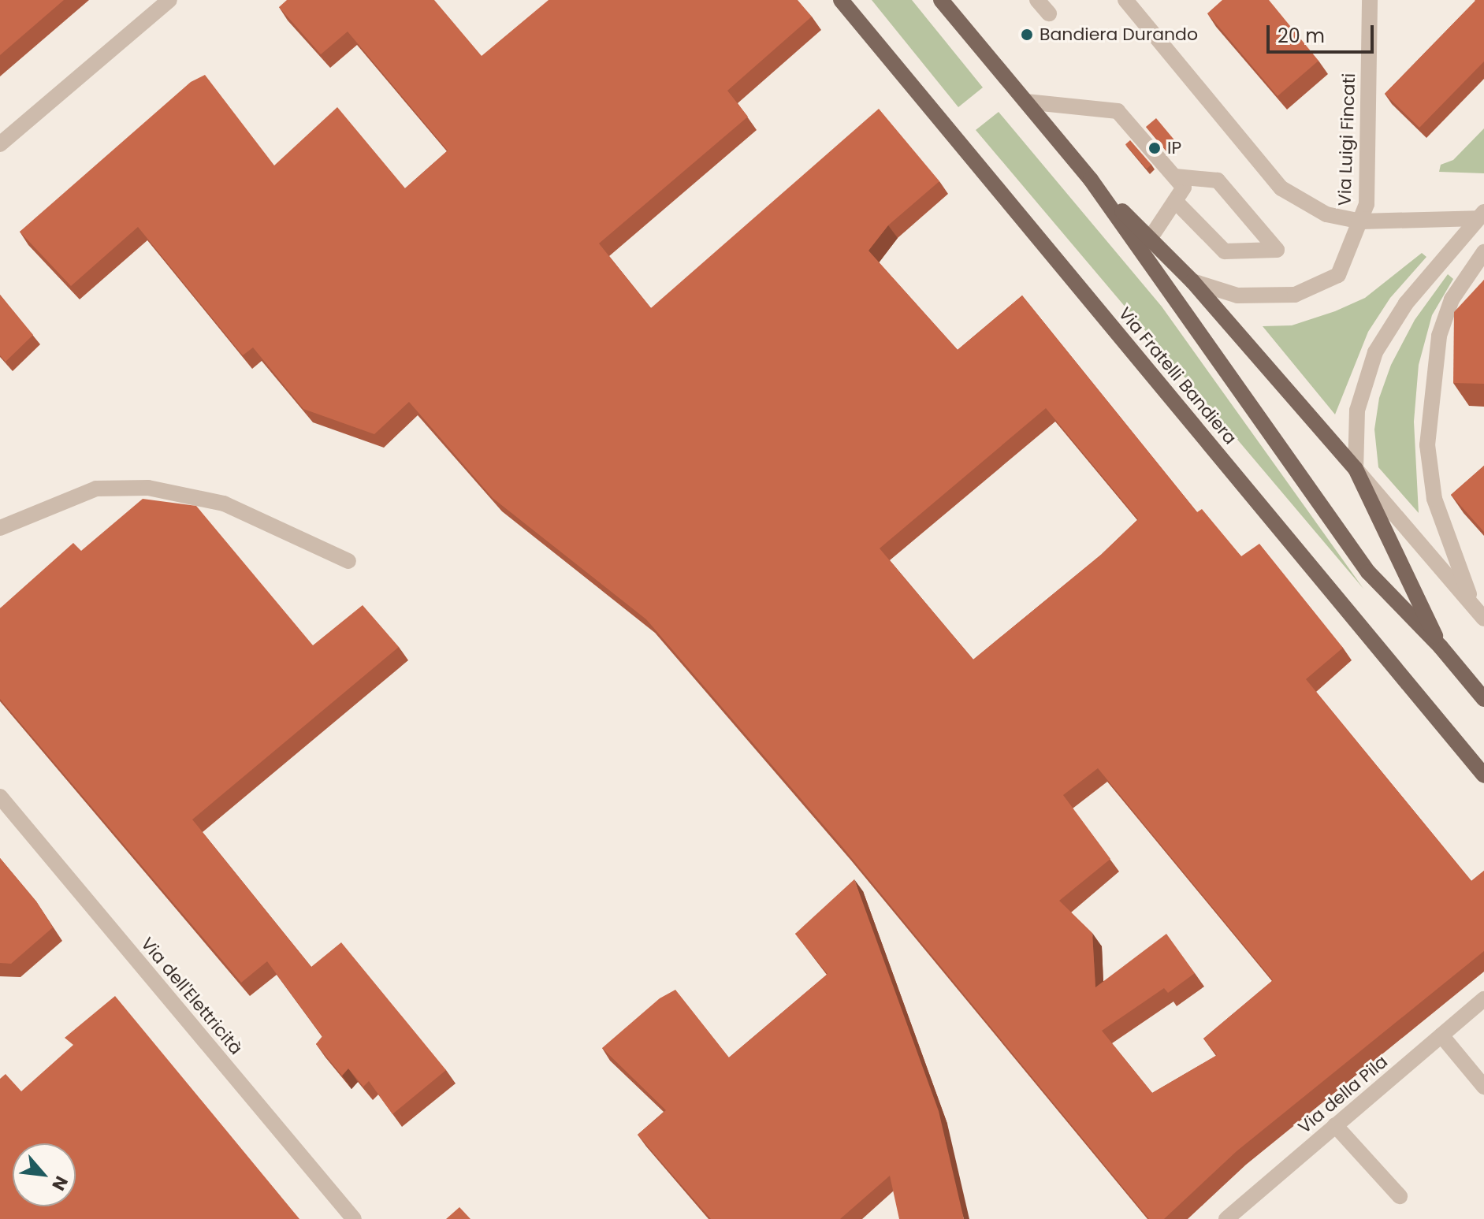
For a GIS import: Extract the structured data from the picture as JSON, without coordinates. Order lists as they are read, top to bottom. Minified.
{"streets":{"main road":["Via Fratelli Bandiera"],"street":["Via Luigi Fincati","Via dell'Elettricità","Via della Pila"]},"crossings":[["Via Luigi Fincati","Via Fratelli Bandiera"]],"places":["Bandiera Durando","IP"],"scale_bar":"20 m","north":"bottom right"}
